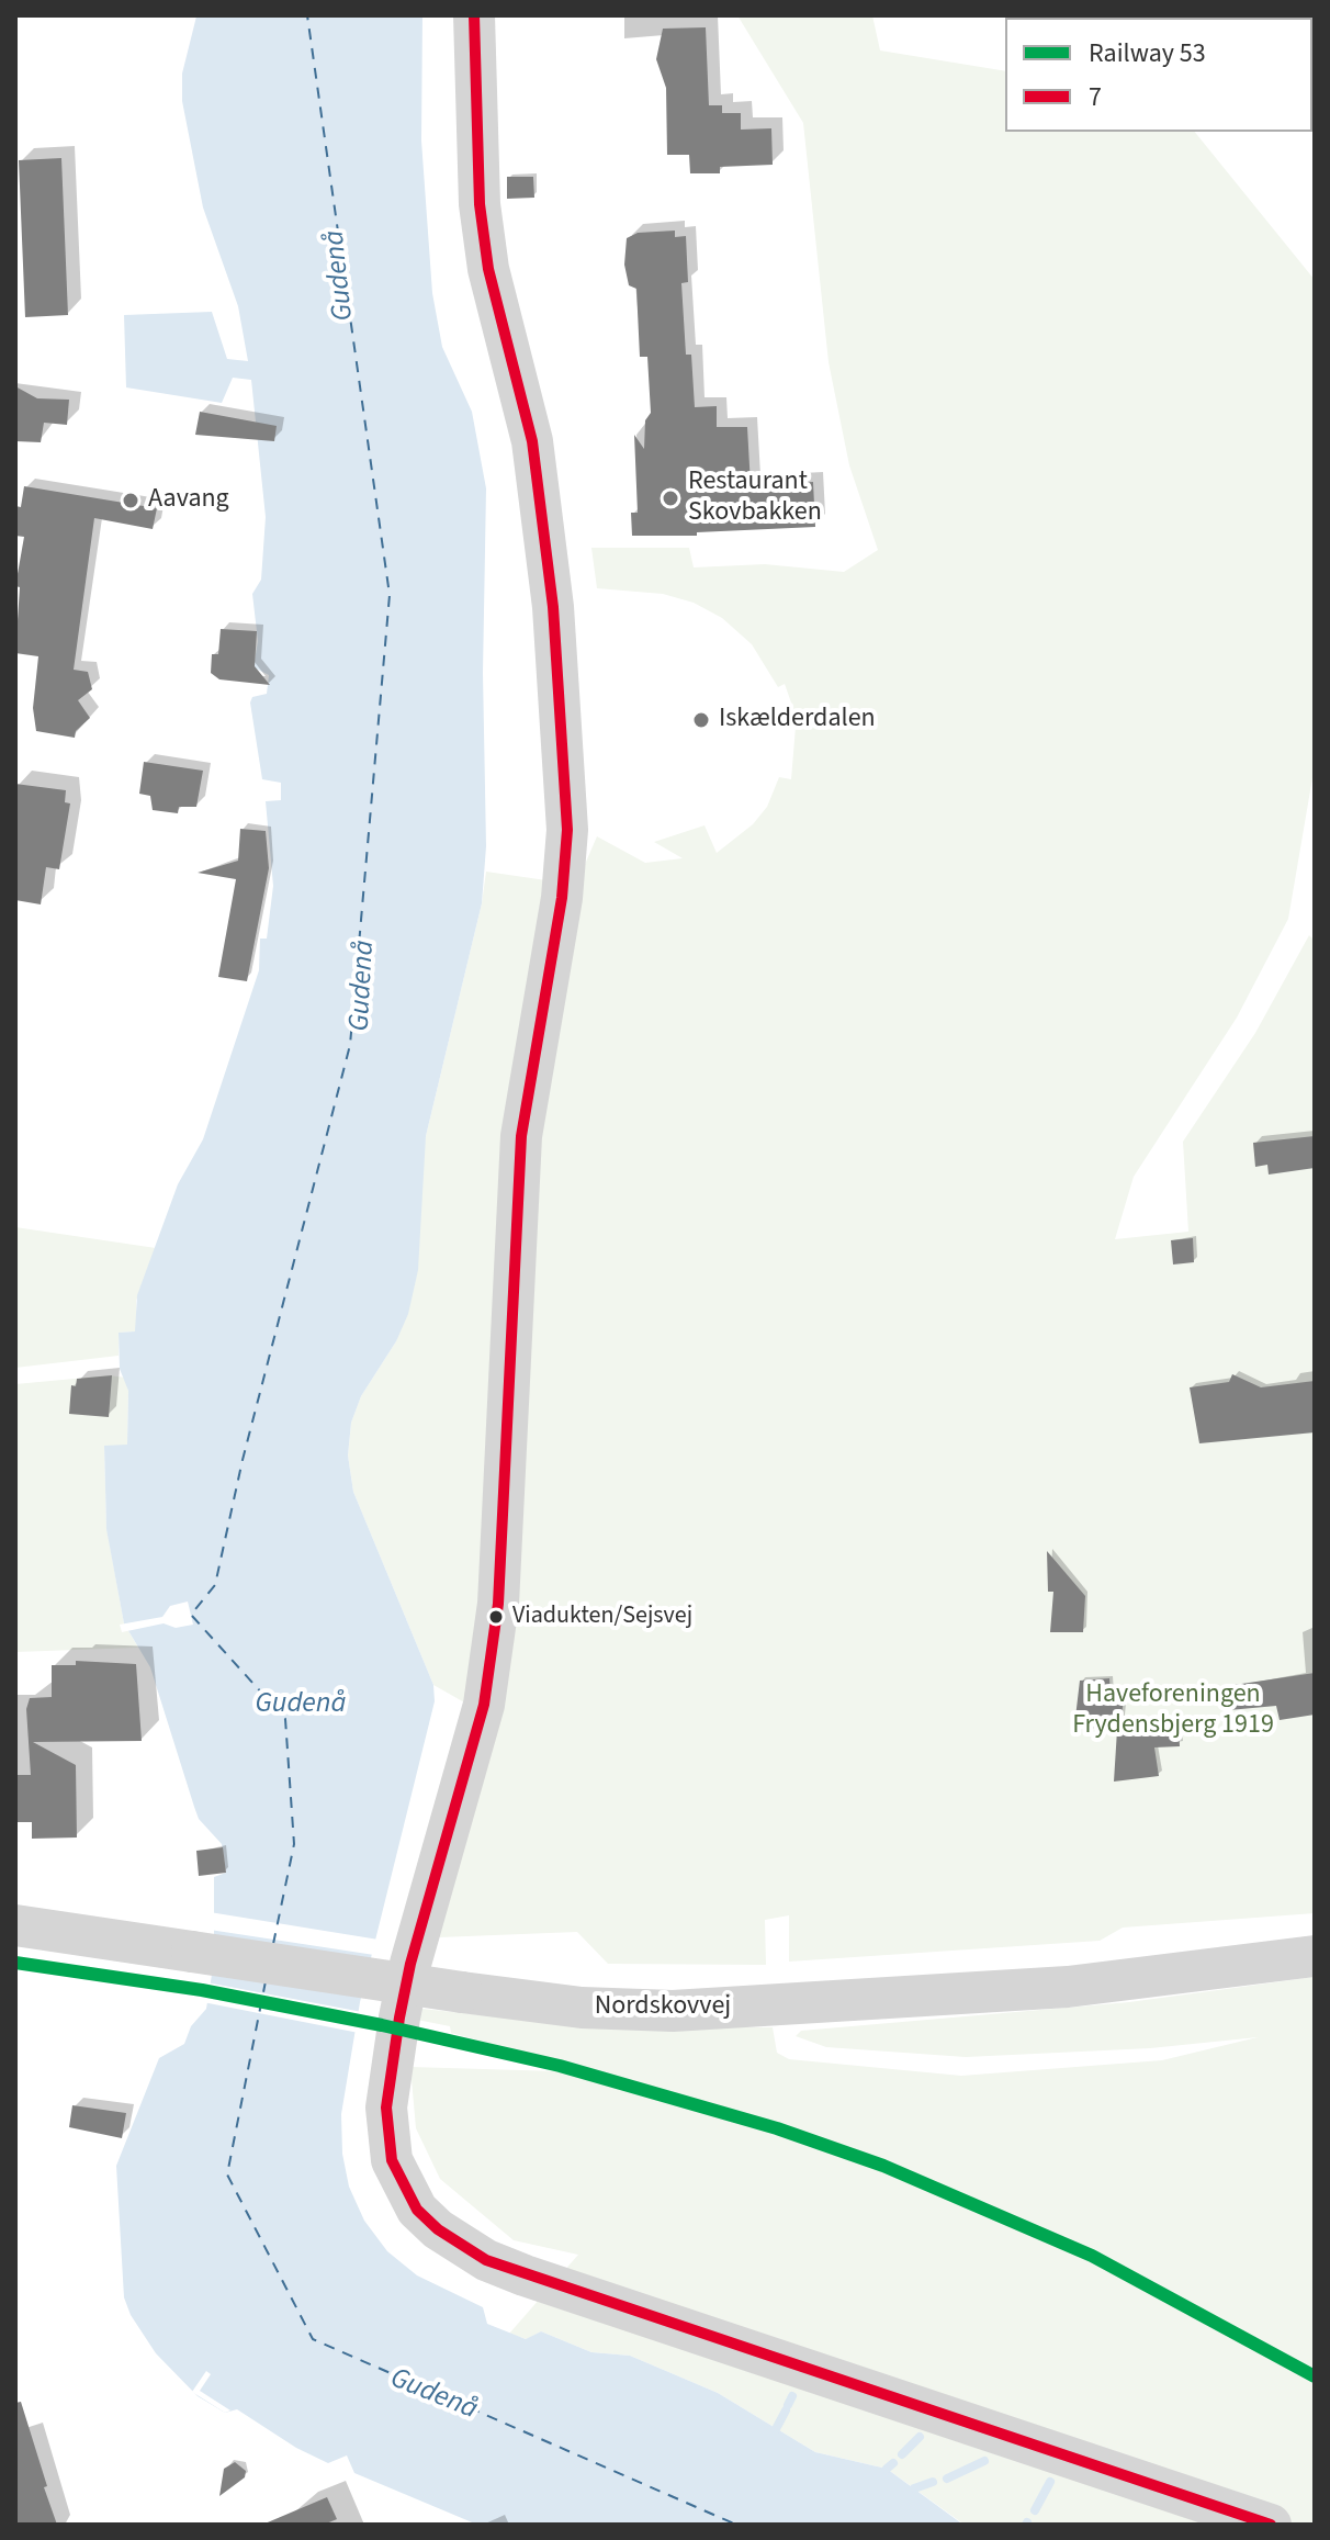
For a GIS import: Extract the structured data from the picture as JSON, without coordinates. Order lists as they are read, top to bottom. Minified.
{"streets":{"street":["Nordskovvej"]},"water":["Gudenå"],"parks":["Haveforeningen Frydensbjerg 1919"],"places":["Restaurant Skovbakken","Aavang","Iskælderdalen","Viadukten/Sejsvej"],"lines":["transit line 7","rail line 53"],"legend":["Railway 53","7"]}
